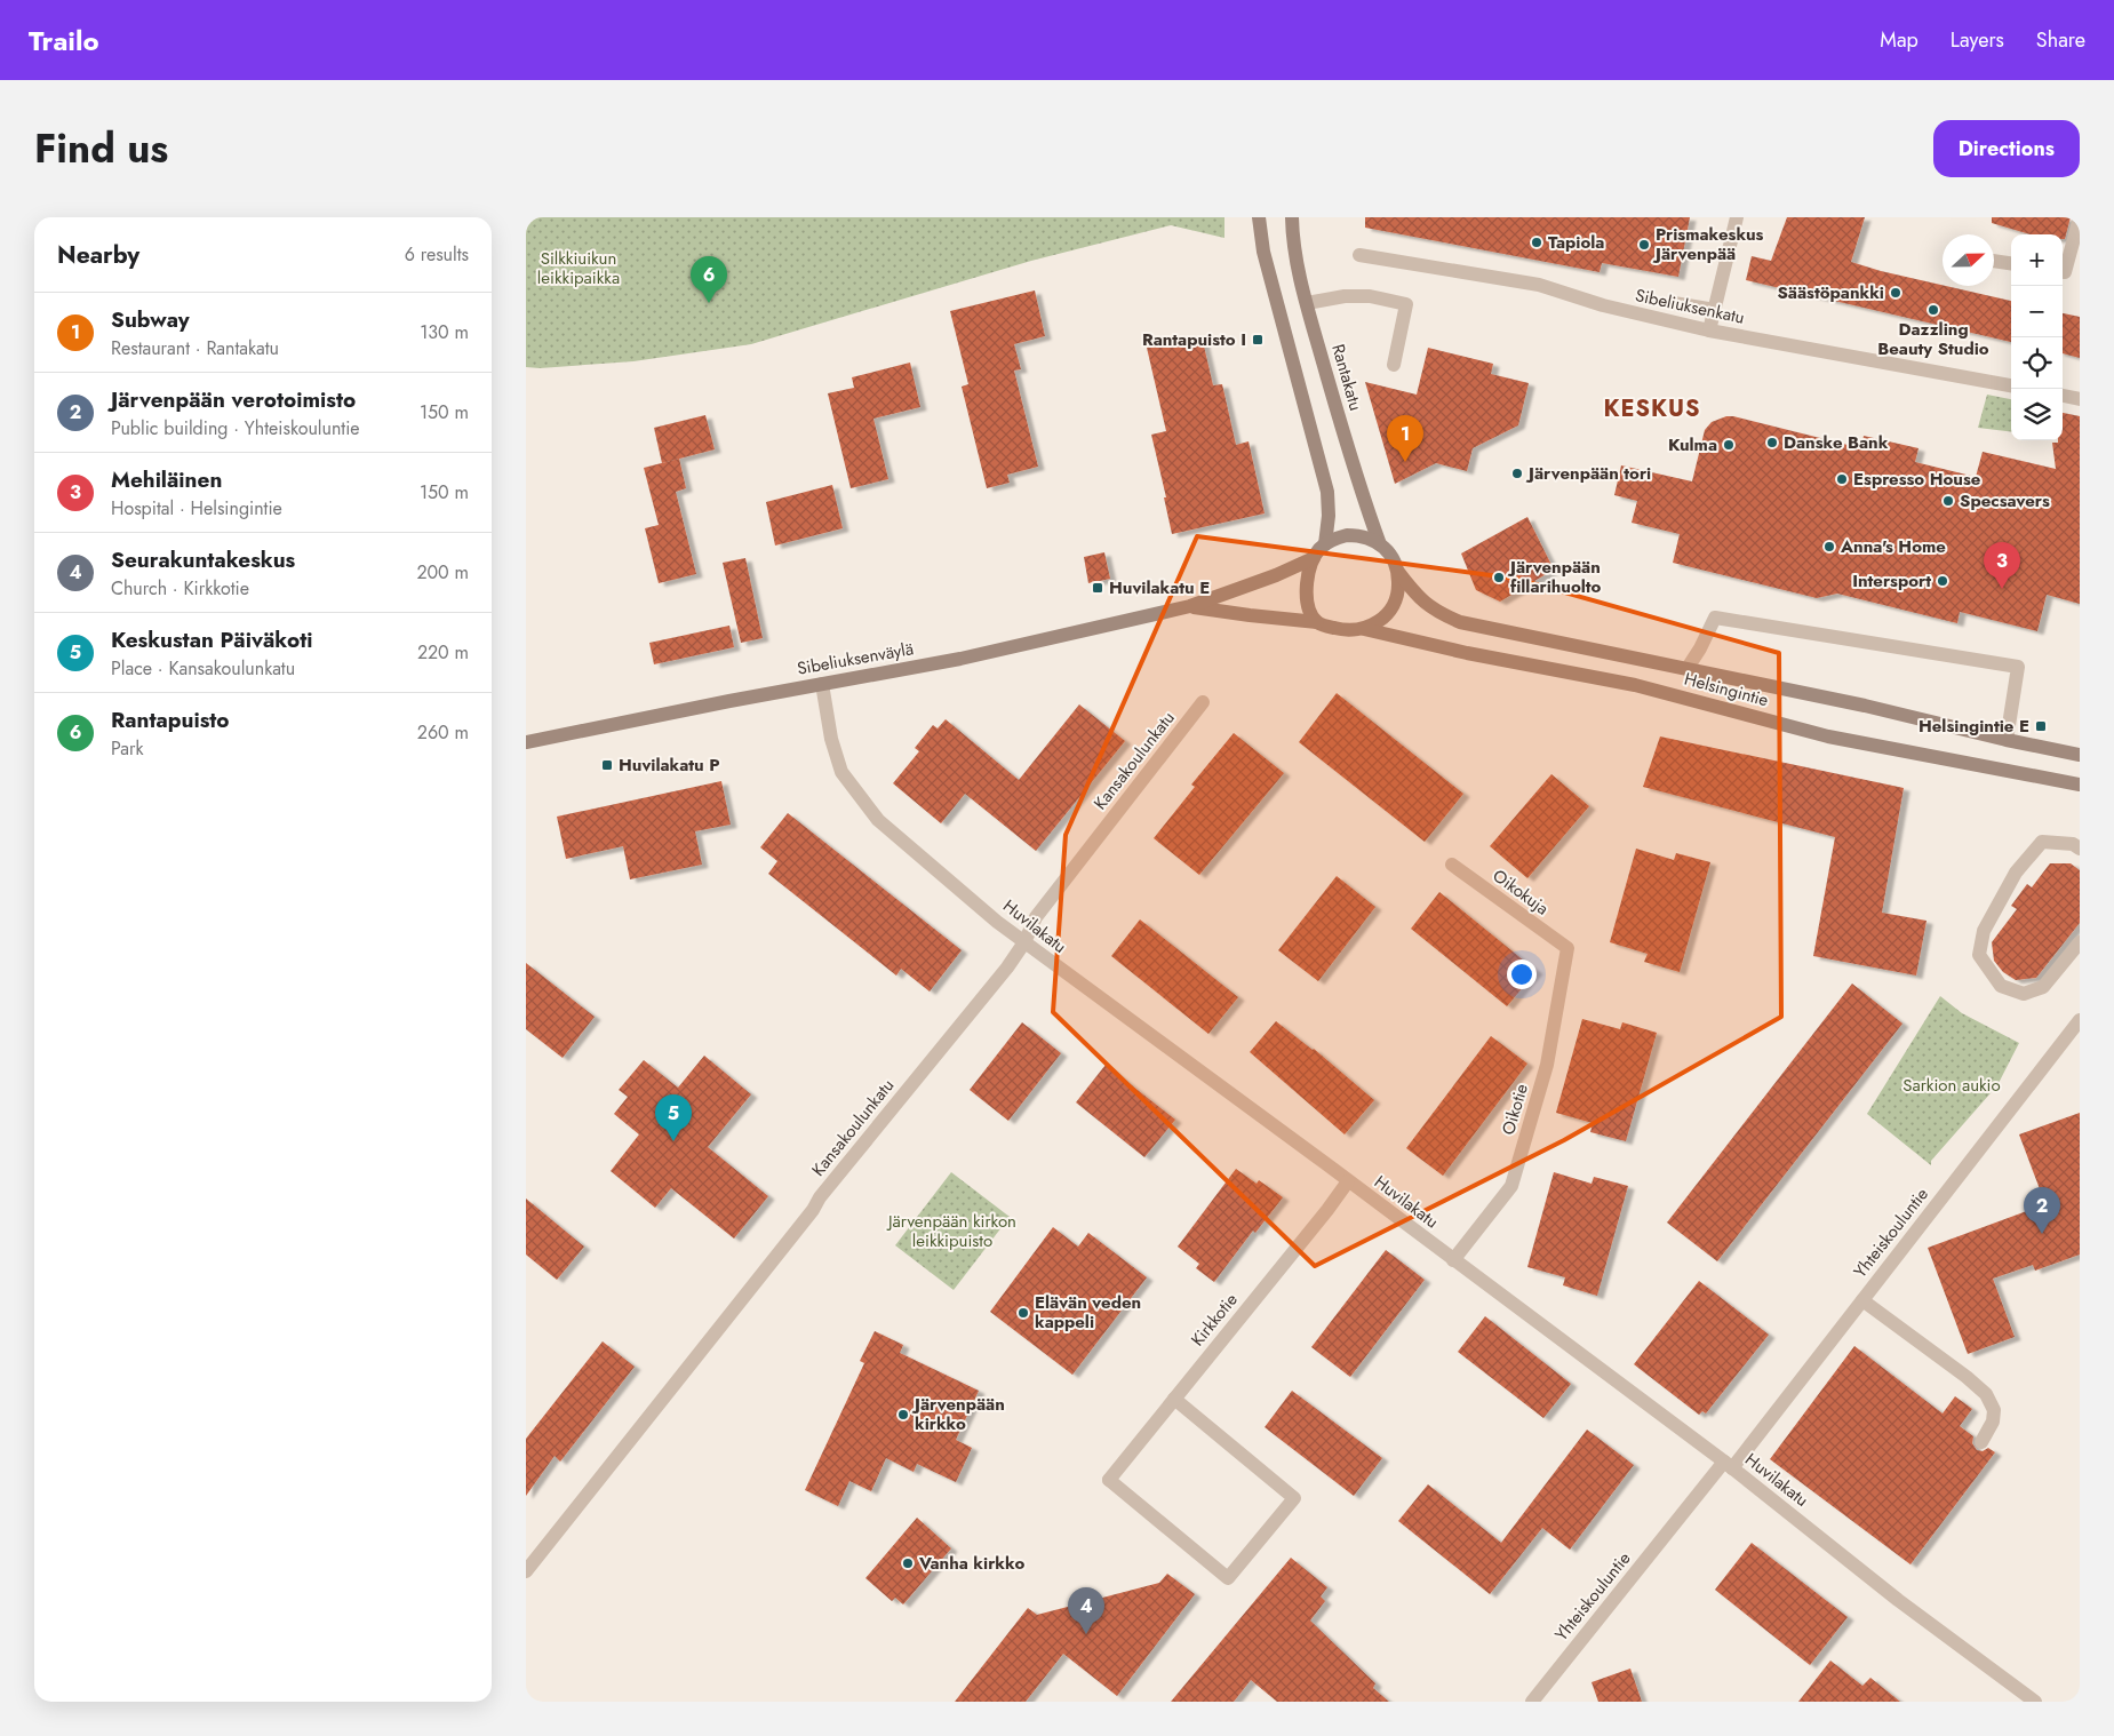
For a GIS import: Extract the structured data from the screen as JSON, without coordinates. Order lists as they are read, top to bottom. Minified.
{"streets":{"main road":["Rantakatu","Sibeliuksenväylä","Helsingintie"],"street":["Sibeliuksenkatu","Kansakoulunkatu","Oikokuja","Huvilakatu","Oikotie","Yhteiskouluntie","Kirkkotie"]},"crossings":[["Rantakatu","Sibeliuksenväylä"],["Rantakatu","Helsingintie"],["Sibeliuksenväylä","Helsingintie"],["Sibeliuksenväylä","Huvilakatu"],["Kansakoulunkatu","Huvilakatu"],["Oikokuja","Oikotie"],["Huvilakatu","Oikotie"],["Huvilakatu","Yhteiskouluntie"],["Huvilakatu","Kirkkotie"]],"districts":["KESKUS"],"parks":["Silkkiuikun leikkipaikka","Sarkion aukio","Järvenpään kirkon leikkipuisto"],"places":{"other":["Tapiola","Prismakeskus Järvenpää","Säästöpankki","Dazzling Beauty Studio","Danske Bank","Kulma","Järvenpään tori","Espresso House","Specsavers","Anna's Home","Järvenpään fillarihuolto","Intersport","Elävän veden kappeli","Järvenpään kirkko","Vanha kirkko"],"transit":["Rantapuisto I","Huvilakatu E","Helsingintie E","Huvilakatu P"]},"north":"right","page":{"header":"Trailo","nav":["Map","Layers","Share"],"title":"Find us","buttons":"Directions","heading":["Nearby","6 results"],"map_buttons":["+","−"],"pins":["6","1","3","5","2","4"],"list":[{"mark":"1","name":"Subway","note":"Restaurant · Rantakatu","value":"130 m"},{"mark":"2","name":"Järvenpään verotoimisto","note":"Public building · Yhteiskouluntie","value":"150 m"},{"mark":"3","name":"Mehiläinen","note":"Hospital · Helsingintie","value":"150 m"},{"mark":"4","name":"Seurakuntakeskus","note":"Church · Kirkkotie","value":"200 m"},{"mark":"5","name":"Keskustan Päiväkoti","note":"Place · Kansakoulunkatu","value":"220 m"},{"mark":"6","name":"Rantapuisto","note":"Park","value":"260 m"}]}}
